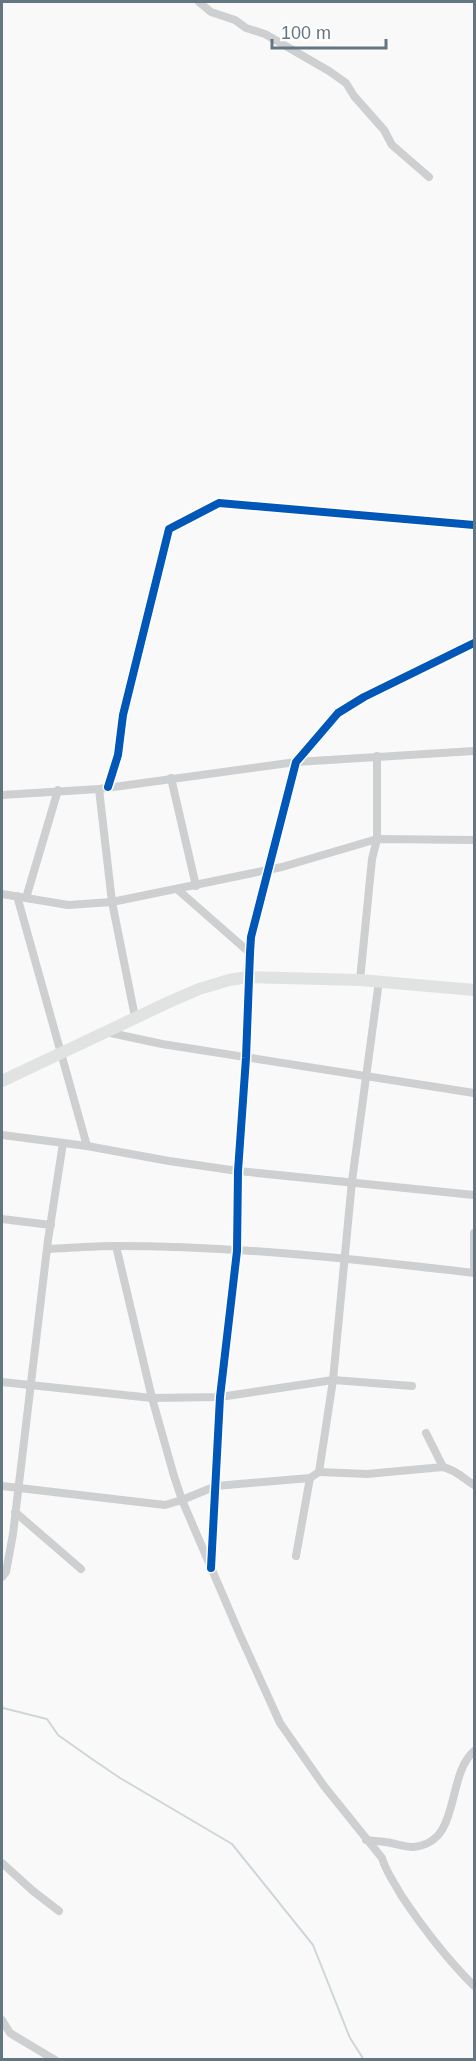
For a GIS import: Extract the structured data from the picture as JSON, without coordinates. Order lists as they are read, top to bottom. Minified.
{"scale_bar":"100 m"}
